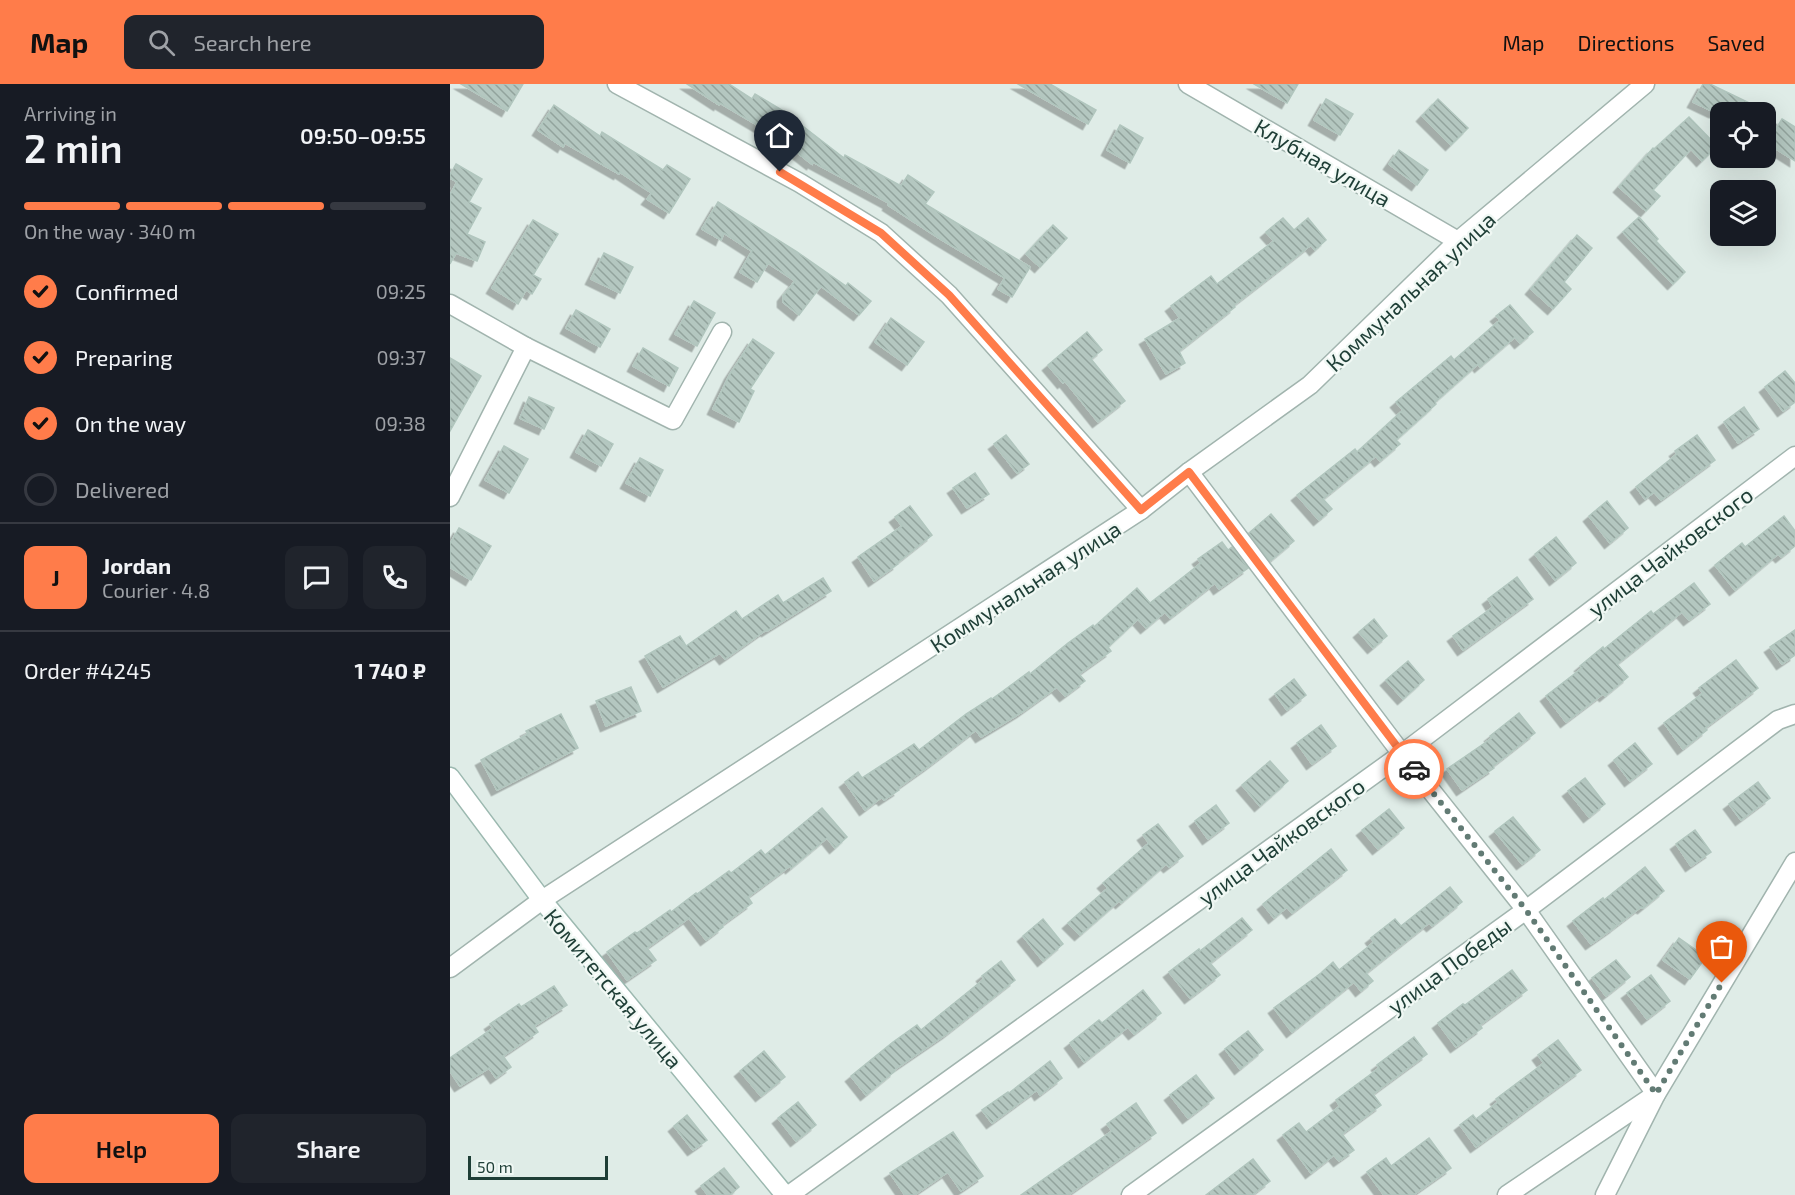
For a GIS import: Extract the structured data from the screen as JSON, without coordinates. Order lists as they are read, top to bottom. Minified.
{"streets":{"street":["Клубная улица","Коммунальная улица","улица Чайковского","улица Победы","Комитетская улица"]},"crossings":[["Клубная улица","Коммунальная улица"],["Коммунальная улица","Комитетская улица"],["улица Чайковского","Комитетская улица"]],"scale_bar":"50 m","page":{"header":"Map","search":"Search here","nav":["Map","Directions","Saved"],"heading":["2 min","Arriving in","09:50–09:55"],"panel":["Jordan","Courier · 4.8","Order #4245","1 740 ₽"],"bar":"On the way · 340 m","list":[["Confirmed","09:25"],["Preparing","09:37"],["On the way","09:38"],"Delivered"],"round":"J","buttons":["Help","Share"],"scale":"50 m"}}
